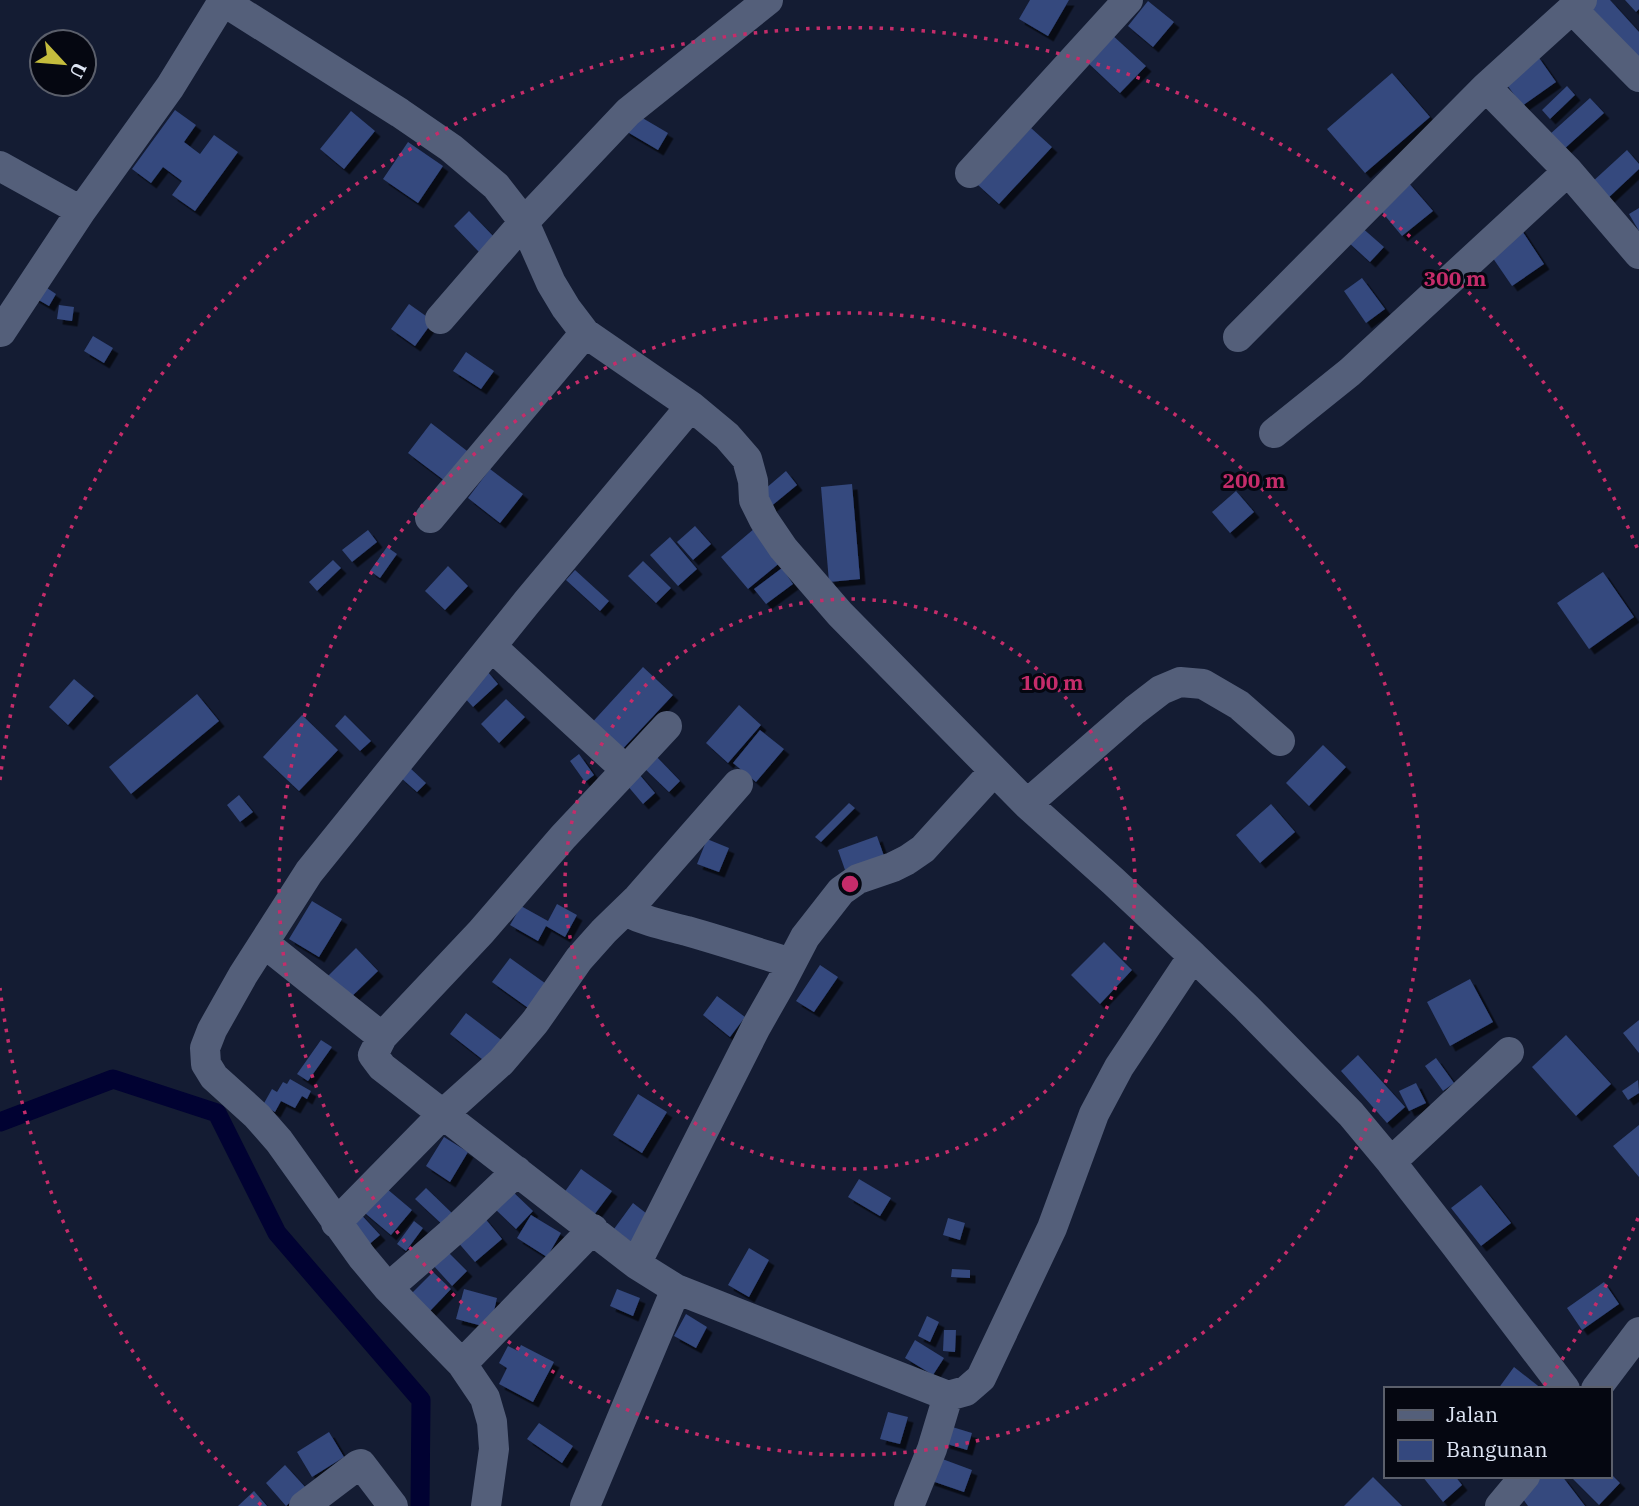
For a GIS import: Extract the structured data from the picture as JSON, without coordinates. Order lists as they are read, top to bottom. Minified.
{"legend":["Jalan","Bangunan"],"north":"bottom right","rings":["300 m","200 m","100 m"]}
